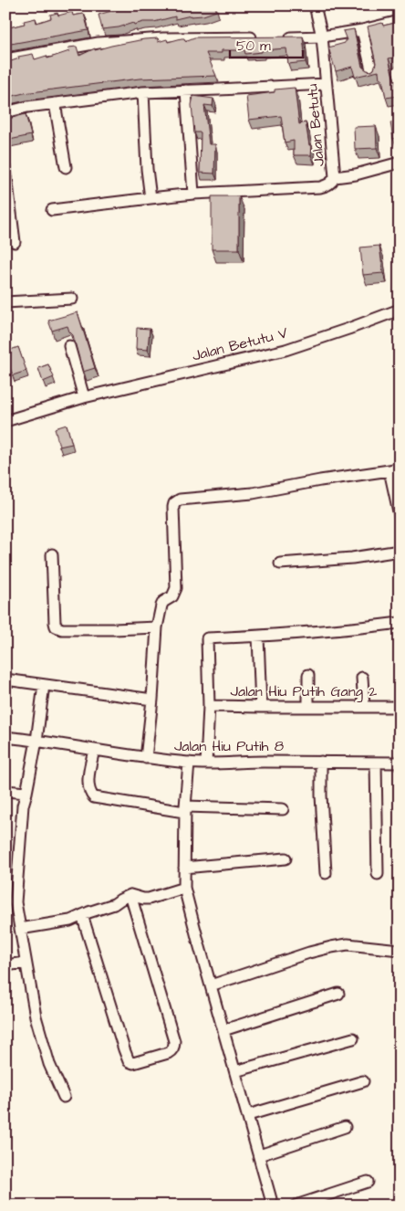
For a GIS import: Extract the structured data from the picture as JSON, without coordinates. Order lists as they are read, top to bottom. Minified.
{"streets":{"street":["Jalan Betutu","Jalan Betutu V","Jalan Hiu Putih Gang 2","Jalan Hiu Putih 8"]},"scale_bar":"50 m"}
